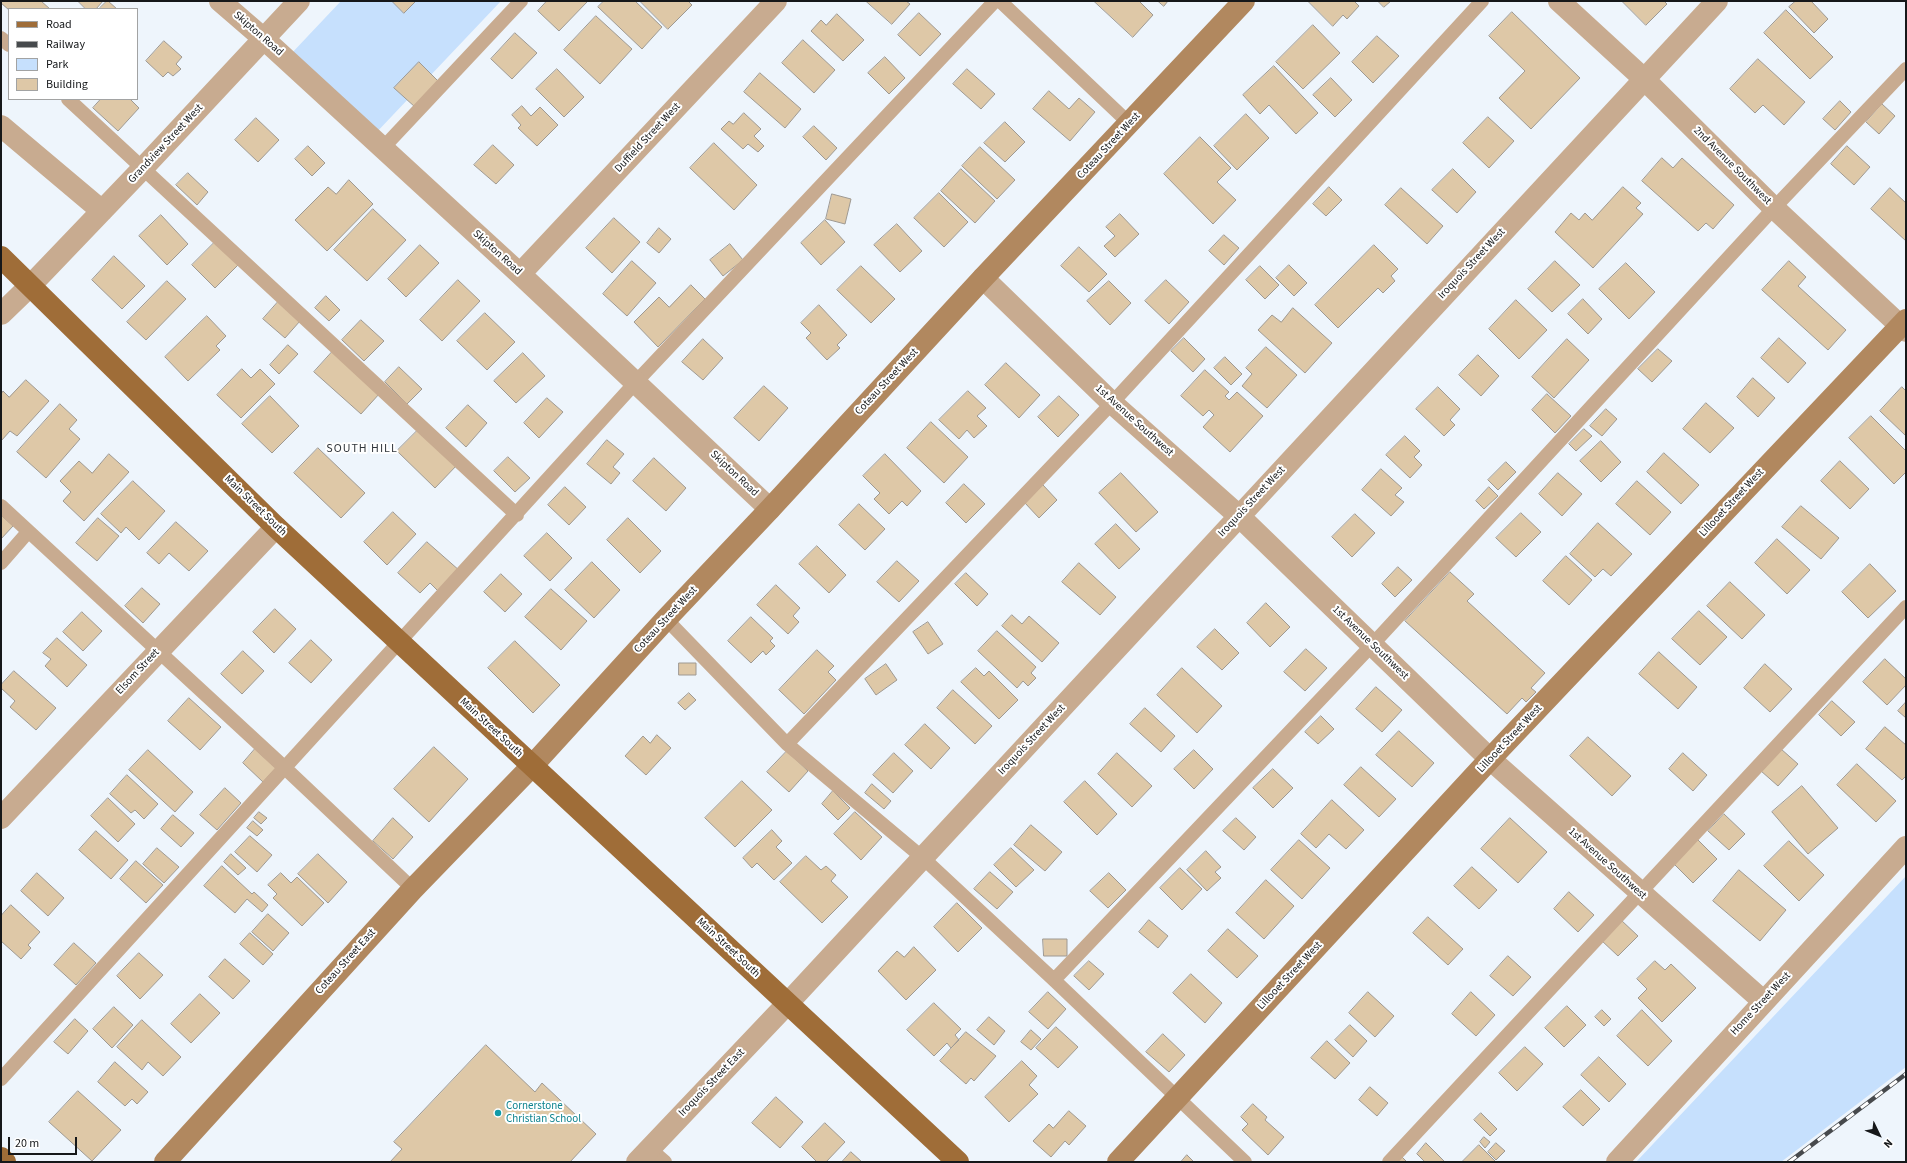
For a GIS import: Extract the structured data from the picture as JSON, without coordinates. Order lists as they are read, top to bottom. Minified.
{"streets":{"main road":["Main Street South"],"street":["Skipton Road","Duffield Street West","Grandview Street West","Coteau Street West","2nd Avenue Southwest","Iroquois Street West","1st Avenue Southwest","Lillooet Street West","Elsom Street","Coteau Street East","Home Street West","Iroquois Street East"]},"crossings":[["Skipton Road","Duffield Street West"],["Skipton Road","Grandview Street West"],["Skipton Road","Coteau Street West"],["Grandview Street West","Main Street South"],["Coteau Street West","1st Avenue Southwest"],["Coteau Street West","Main Street South"],["Coteau Street West","Coteau Street East"],["2nd Avenue Southwest","Iroquois Street West"],["2nd Avenue Southwest","Lillooet Street West"],["Iroquois Street West","1st Avenue Southwest"],["Iroquois Street West","Main Street South"],["Iroquois Street West","Iroquois Street East"],["1st Avenue Southwest","Lillooet Street West"],["1st Avenue Southwest","Home Street West"],["Main Street South","Elsom Street"],["Main Street South","Coteau Street East"],["Main Street South","Iroquois Street East"]],"districts":["SOUTH HILL"],"places":["Cornerstone Christian School"],"legend":["Road","Railway","Park","Building"],"scale_bar":"20 m","north":"bottom right"}
